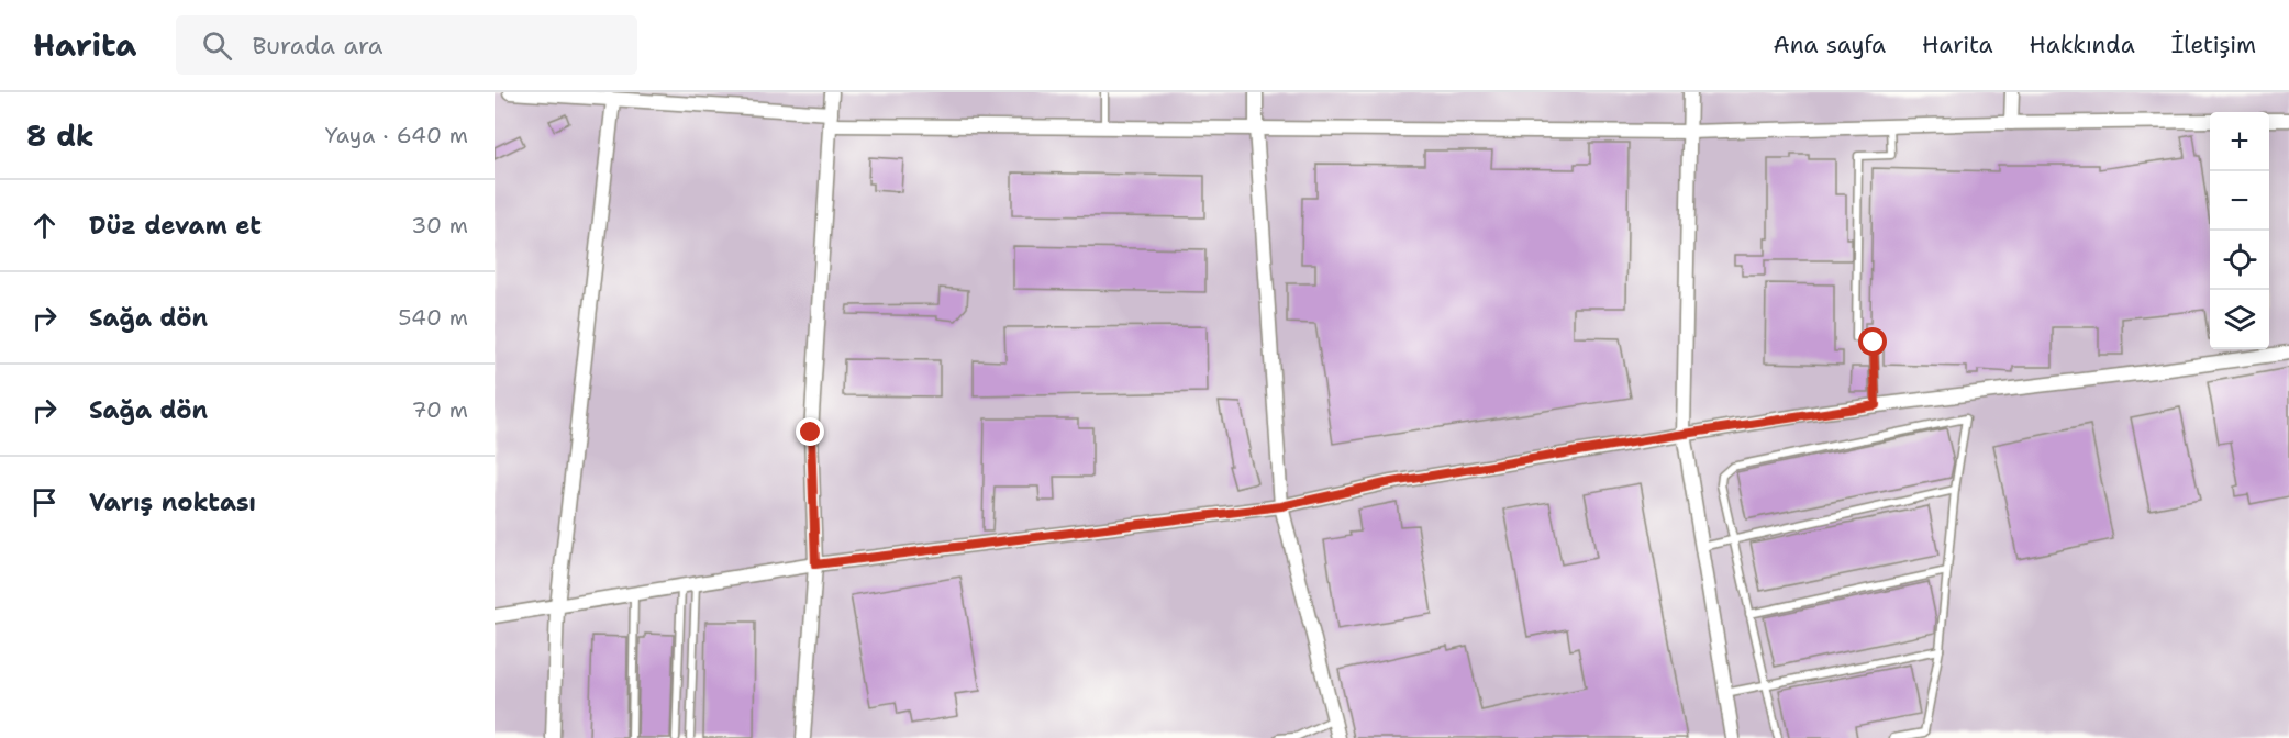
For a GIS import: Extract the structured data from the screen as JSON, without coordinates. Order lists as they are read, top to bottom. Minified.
{"page":{"header":"Harita","search":"Burada ara","nav":["Ana sayfa","Harita","Hakkında","İletişim"],"heading":["8 dk","Yaya · 640 m"],"map_buttons":["+","−"],"list":[["Düz devam et","30 m"],["Sağa dön","540 m"],["Sağa dön","70 m"],"Varış noktası"]}}
